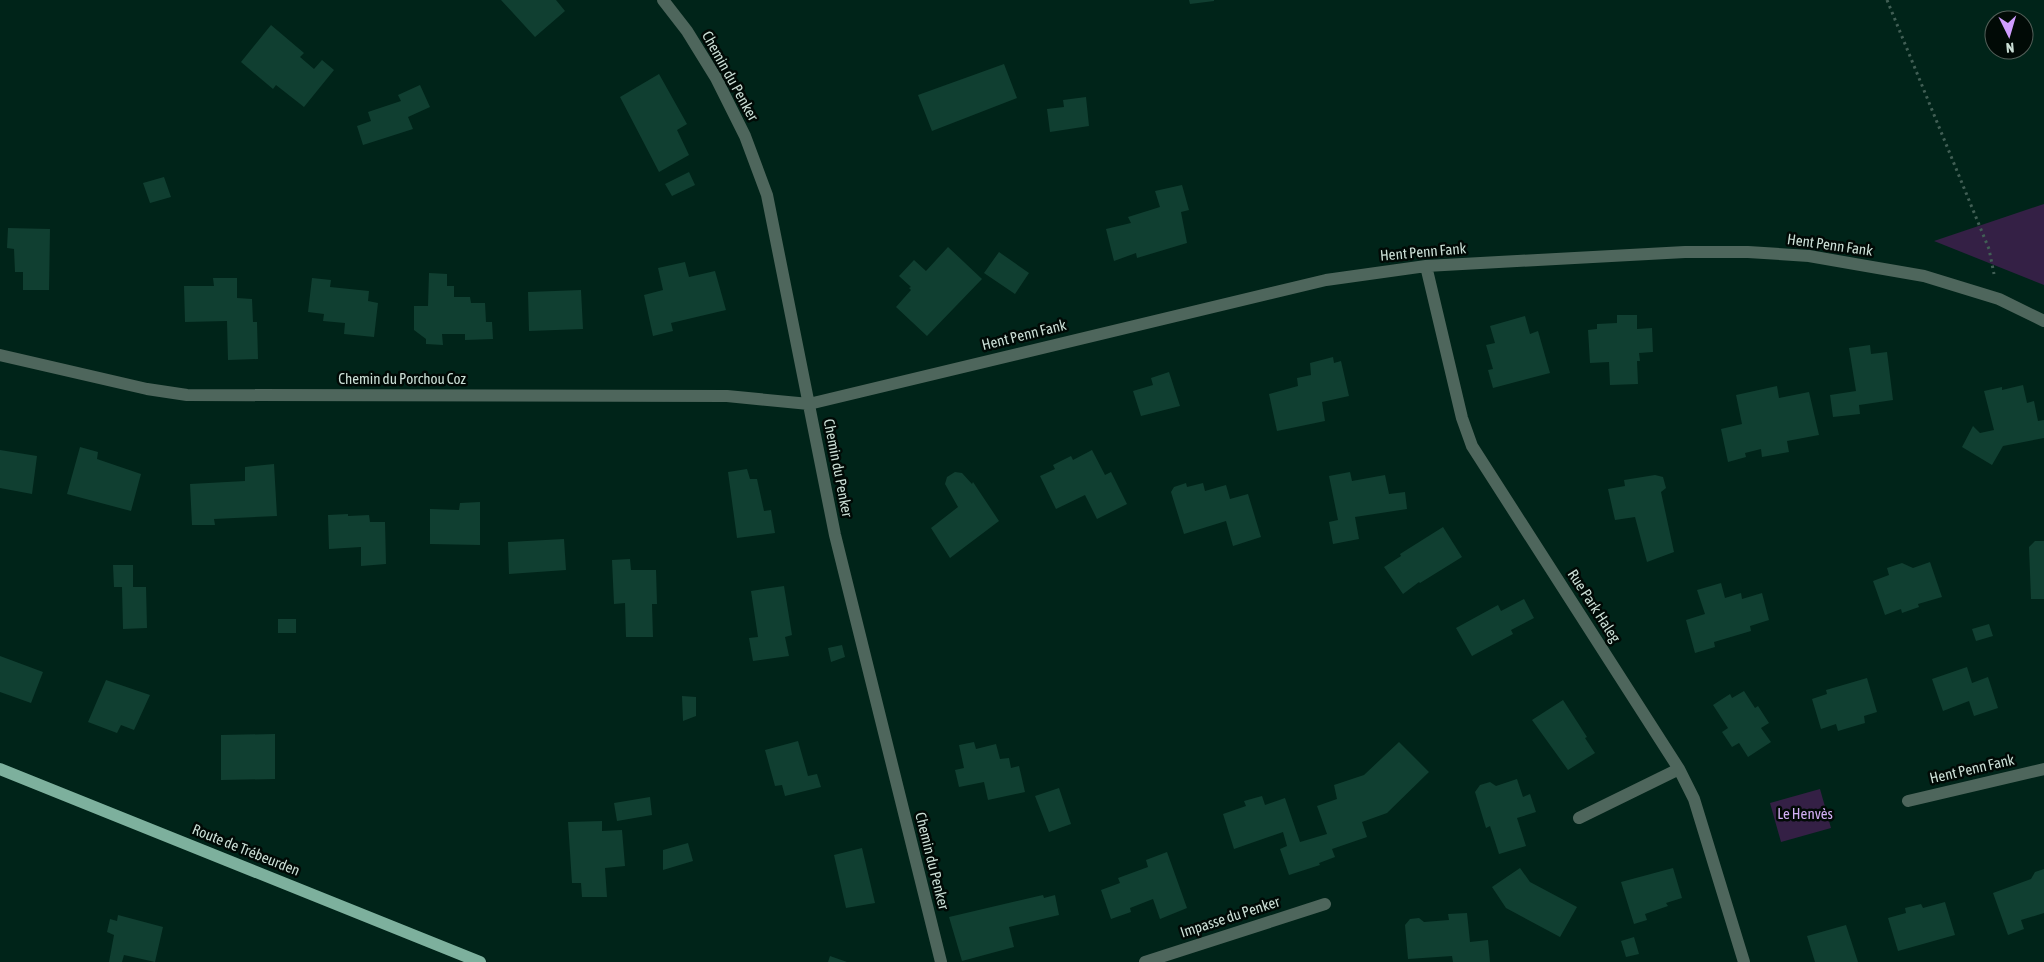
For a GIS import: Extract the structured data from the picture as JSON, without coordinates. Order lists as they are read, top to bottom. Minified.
{"streets":{"main road":["Route de Trébeurden"],"street":["Chemin du Penker","Hent Penn Fank","Chemin du Porchou Coz","Rue Park Haleg","Impasse du Penker"]},"crossings":[["Chemin du Penker","Hent Penn Fank"],["Chemin du Penker","Chemin du Porchou Coz"],["Hent Penn Fank","Chemin du Porchou Coz"],["Hent Penn Fank","Rue Park Haleg"]],"parks":["Le Henvès"],"north":"bottom"}
